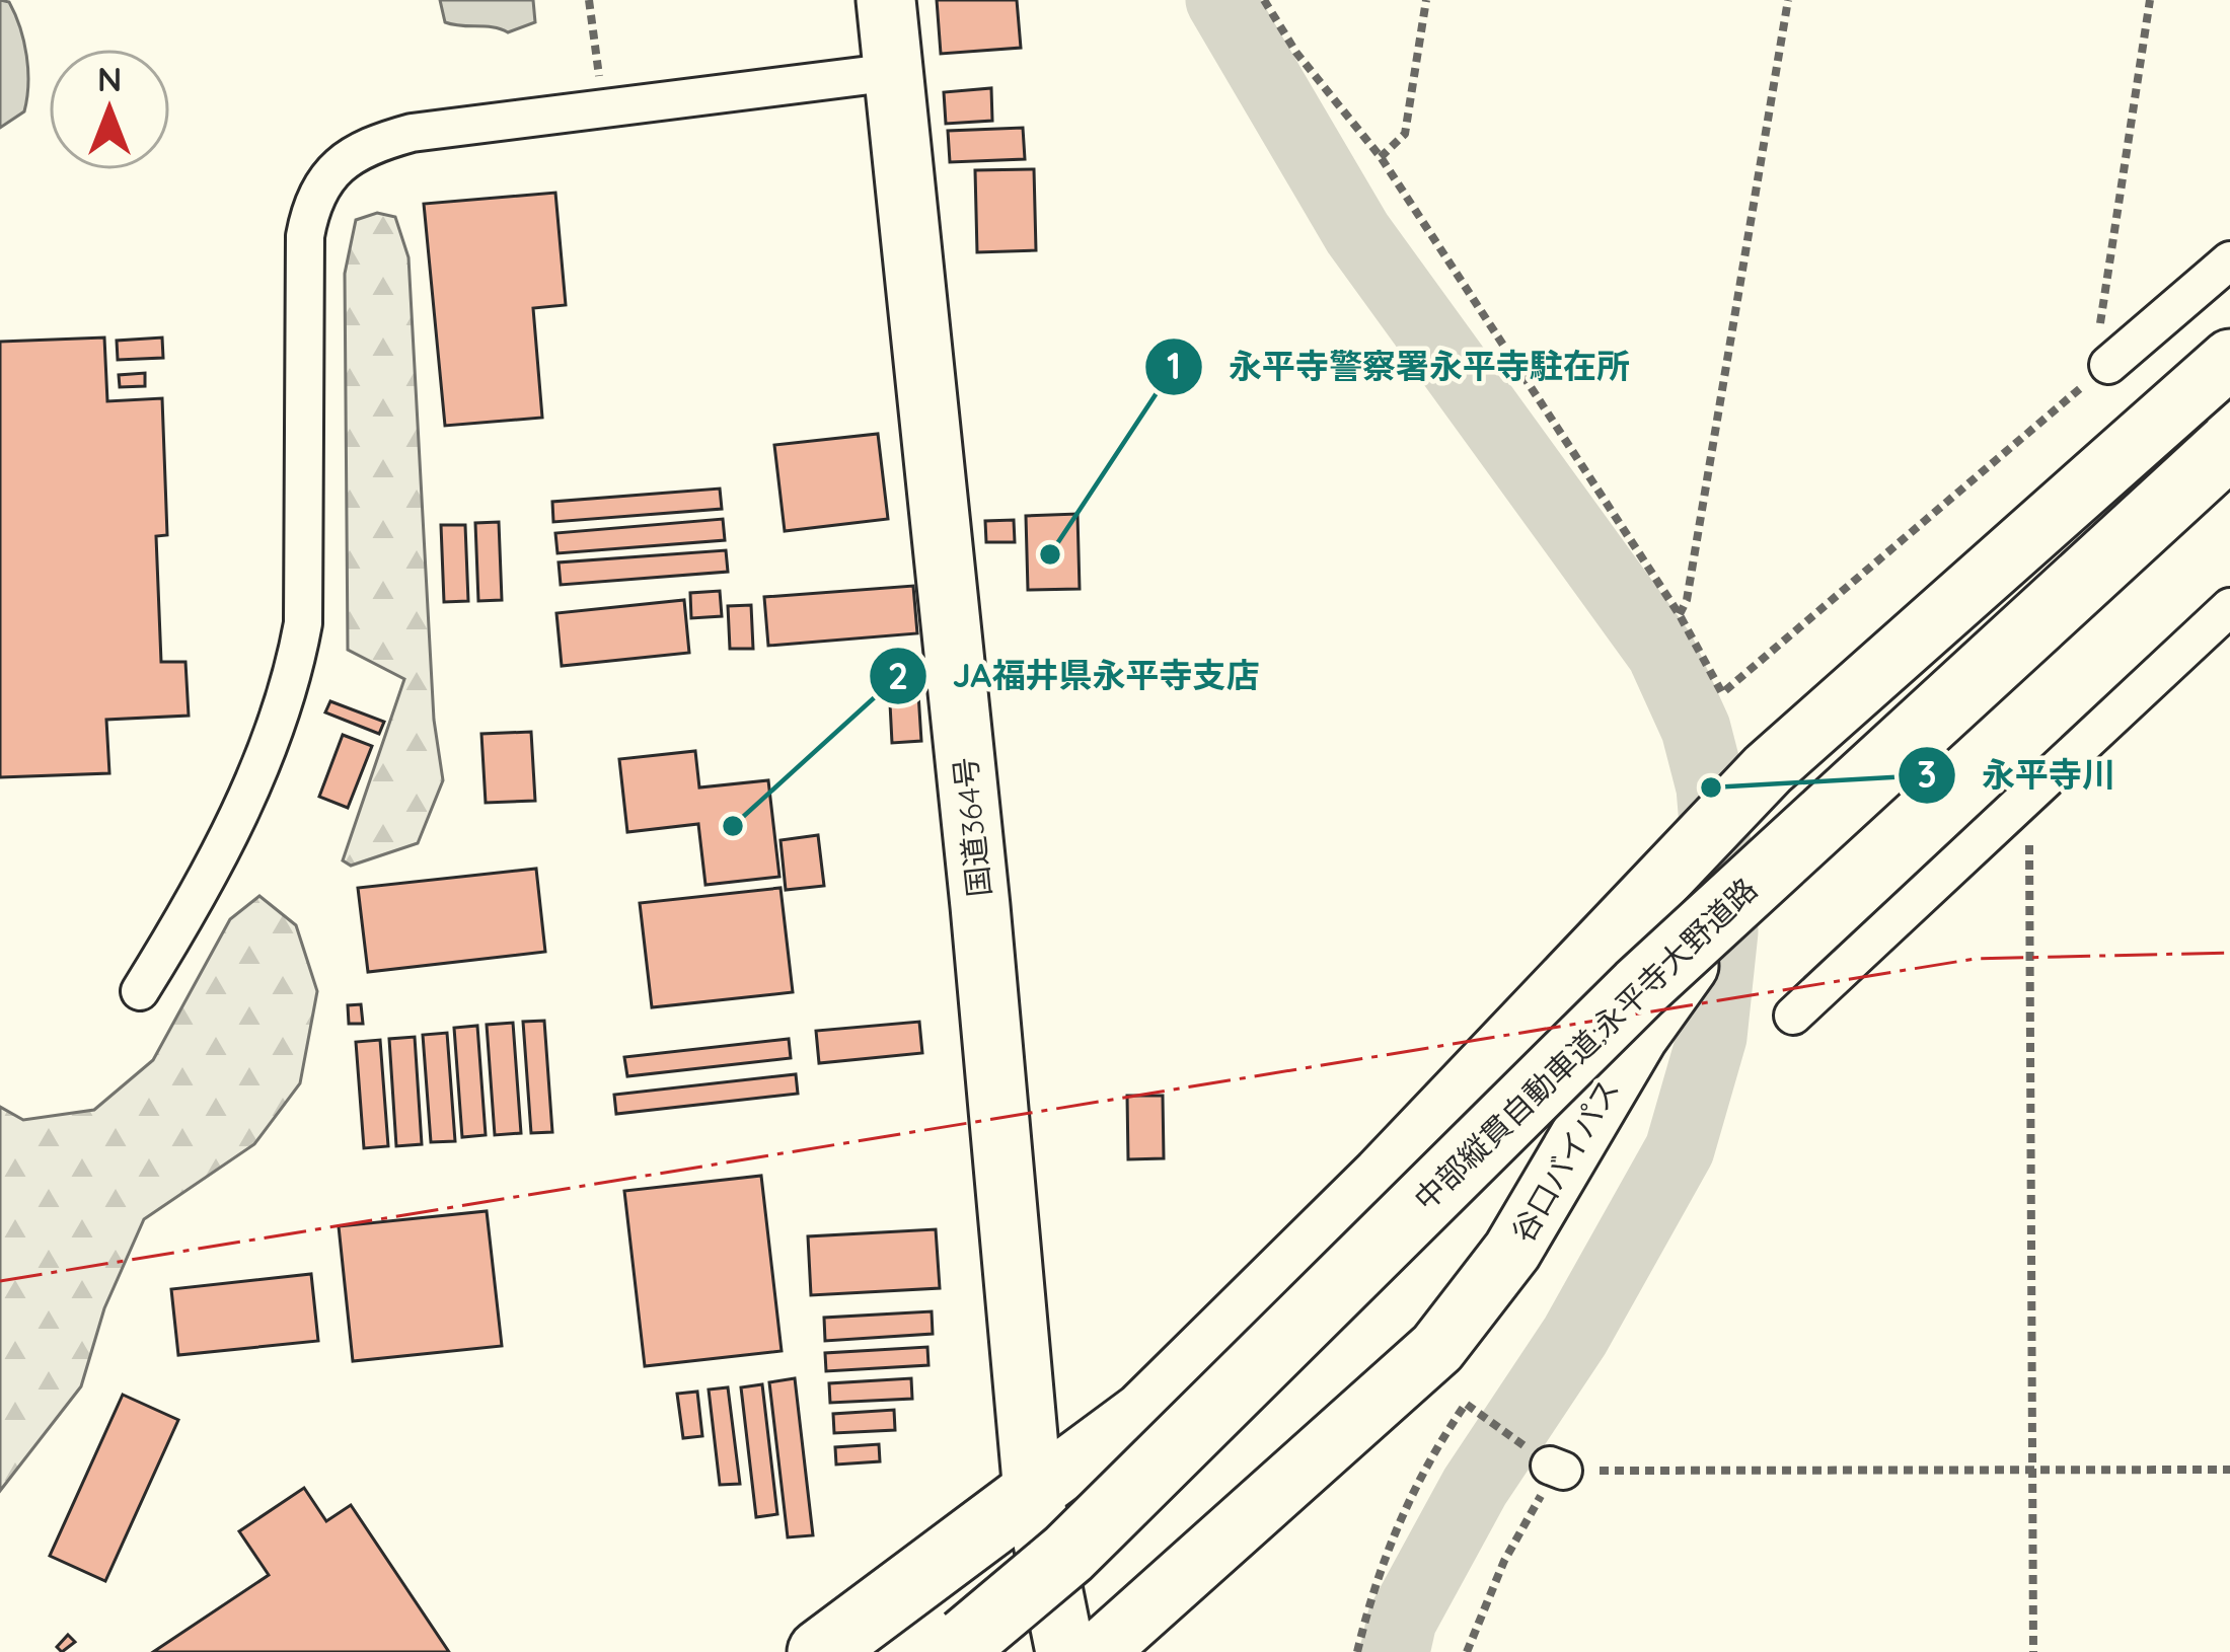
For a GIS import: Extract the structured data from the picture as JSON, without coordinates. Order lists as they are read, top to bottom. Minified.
{"streets":{"highway":["国道364号","中部縦貫自動車道;永平寺大野道路","谷口バイパス"]},"crossings":[["国道364号","谷口バイパス"]],"places":["永平寺警察署永平寺駐在所","永平寺川","JA福井県永平寺支店"],"north":"top"}
